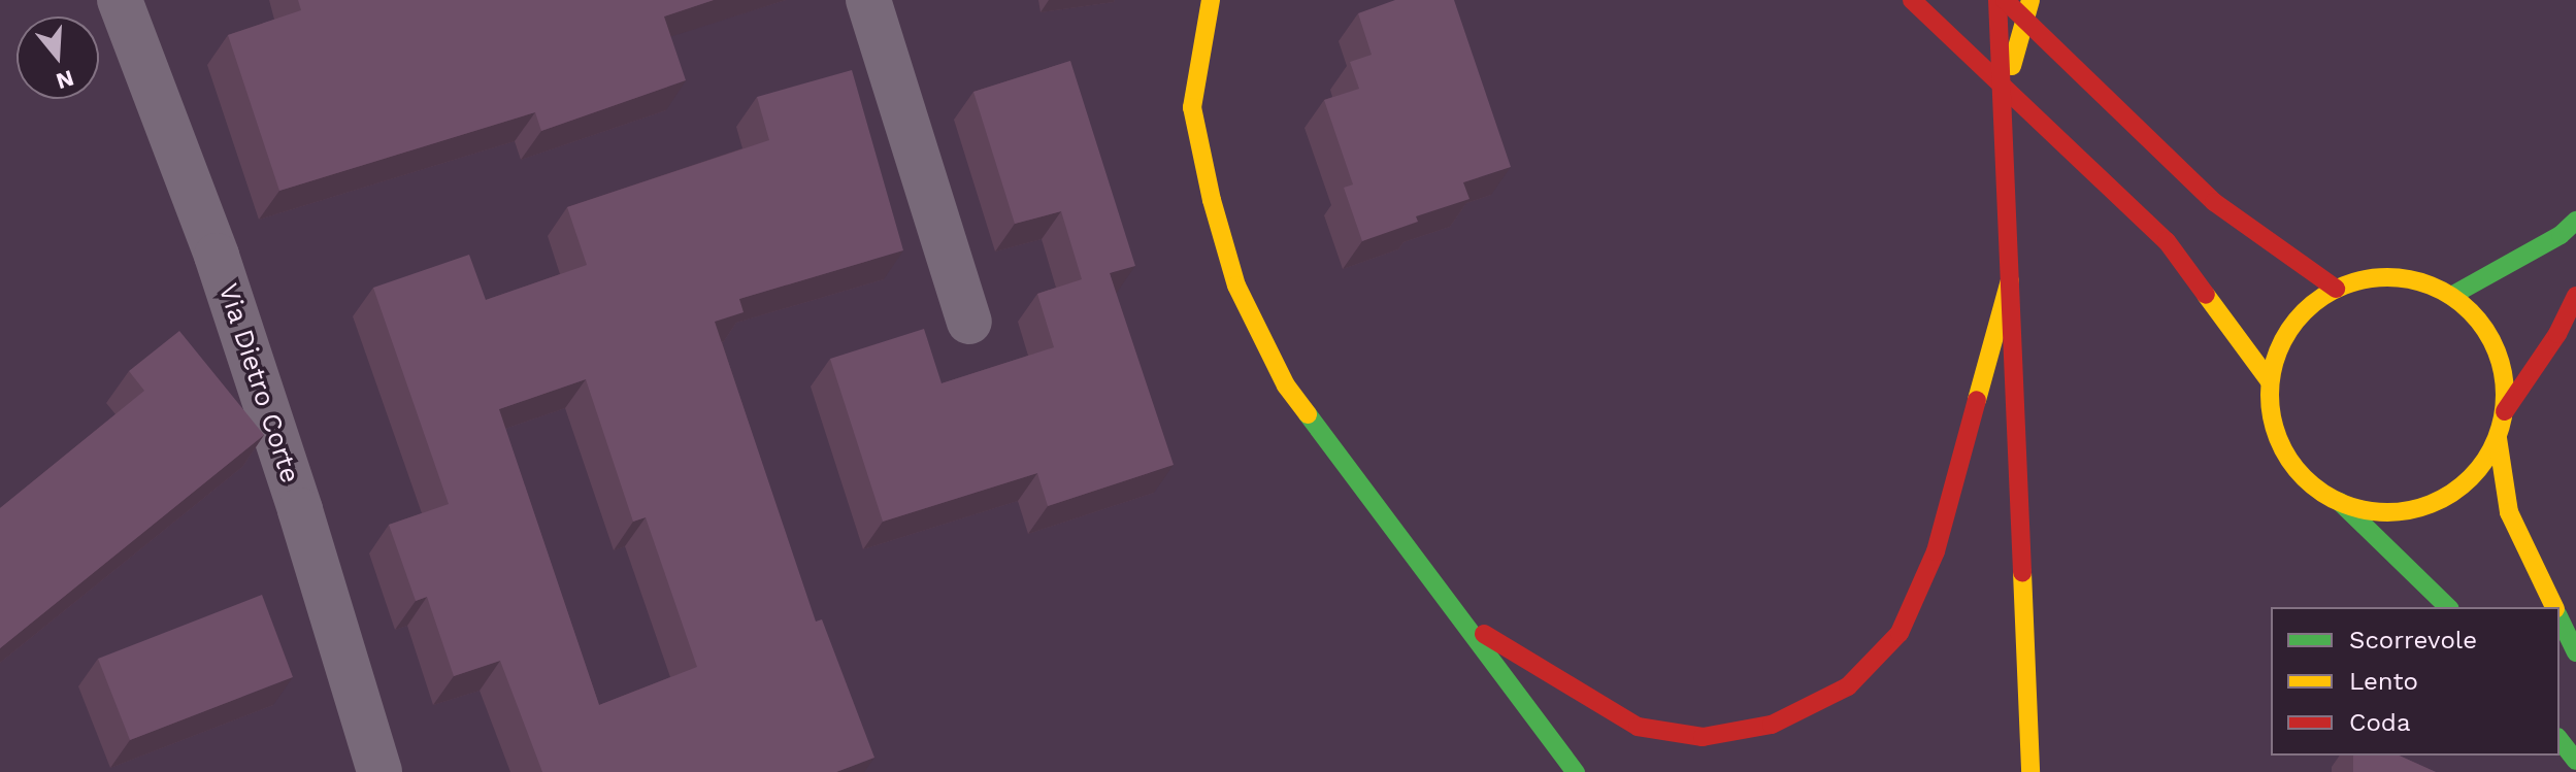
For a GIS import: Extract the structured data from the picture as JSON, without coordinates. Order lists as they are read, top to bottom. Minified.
{"streets":{"street":["Via Dietro Corte"]},"legend":["Scorrevole","Lento","Coda"],"north":"bottom"}
